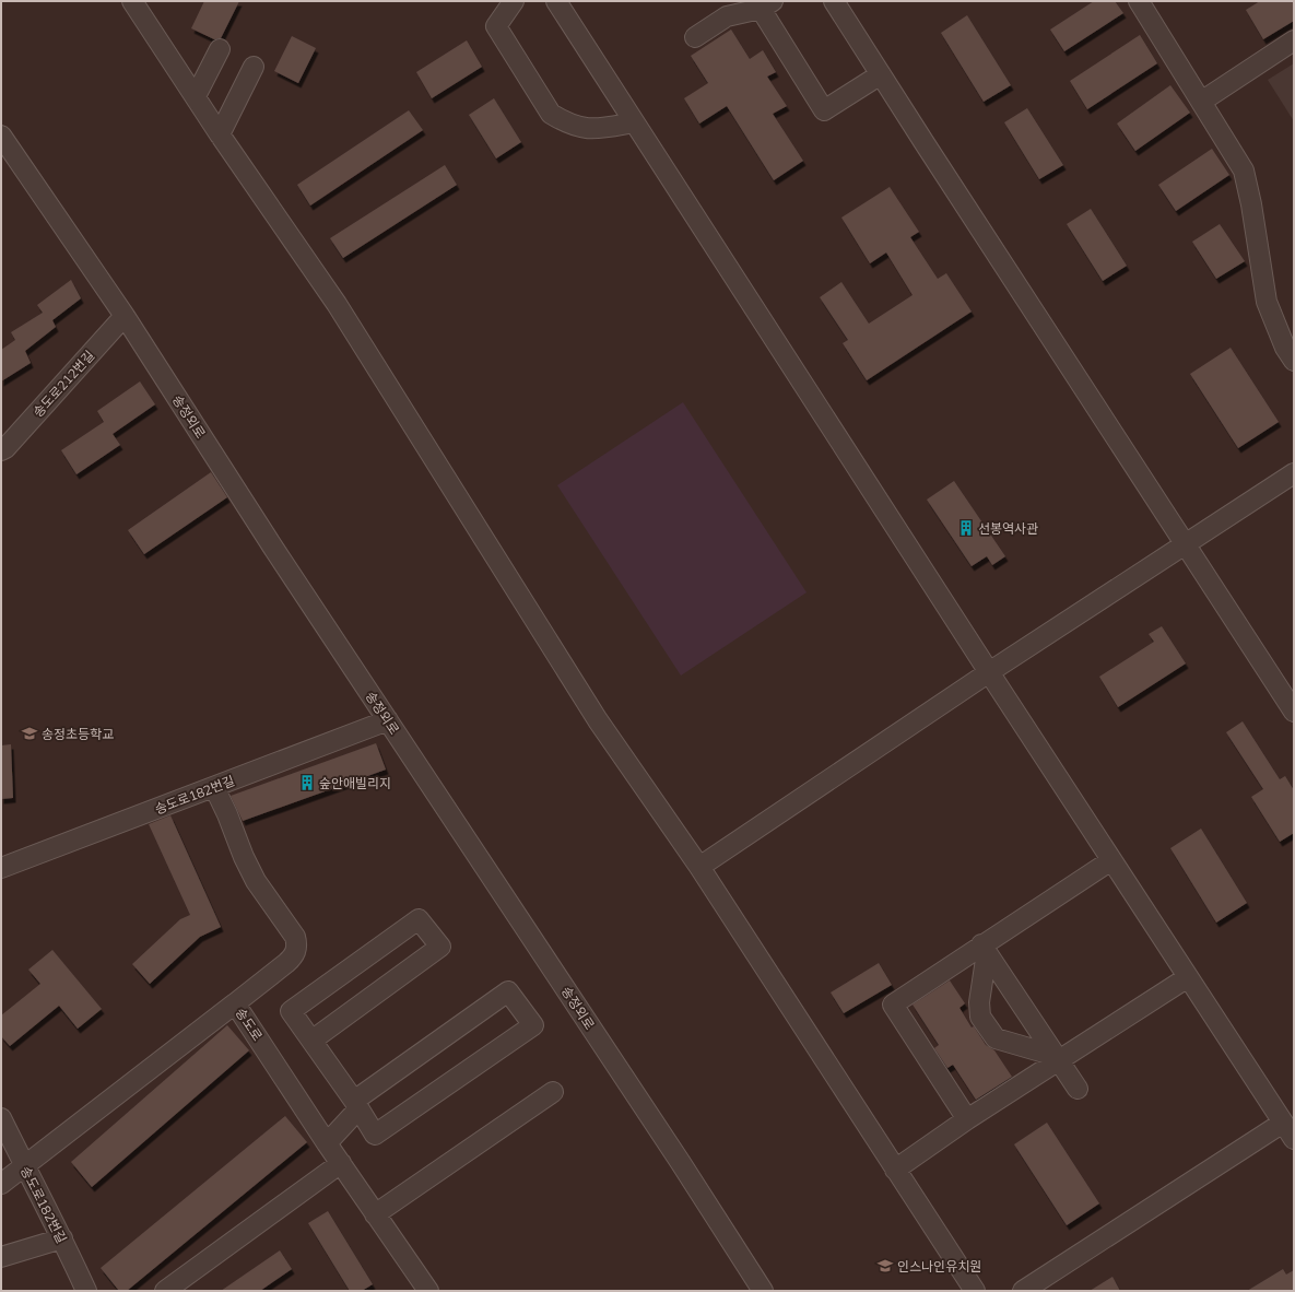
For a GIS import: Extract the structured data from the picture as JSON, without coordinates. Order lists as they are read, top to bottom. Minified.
{"streets":{"street":["송도로212번길","송정외로","송도로182번길","송도로"]},"crossings":[["송도로212번길","송정외로"],["송정외로","송도로182번길"],["송도로182번길","송도로"]],"places":{"building":["선봉역사관","숲안애빌리지"],"school or university":["송정초등학교","인스나인유치원"]}}
